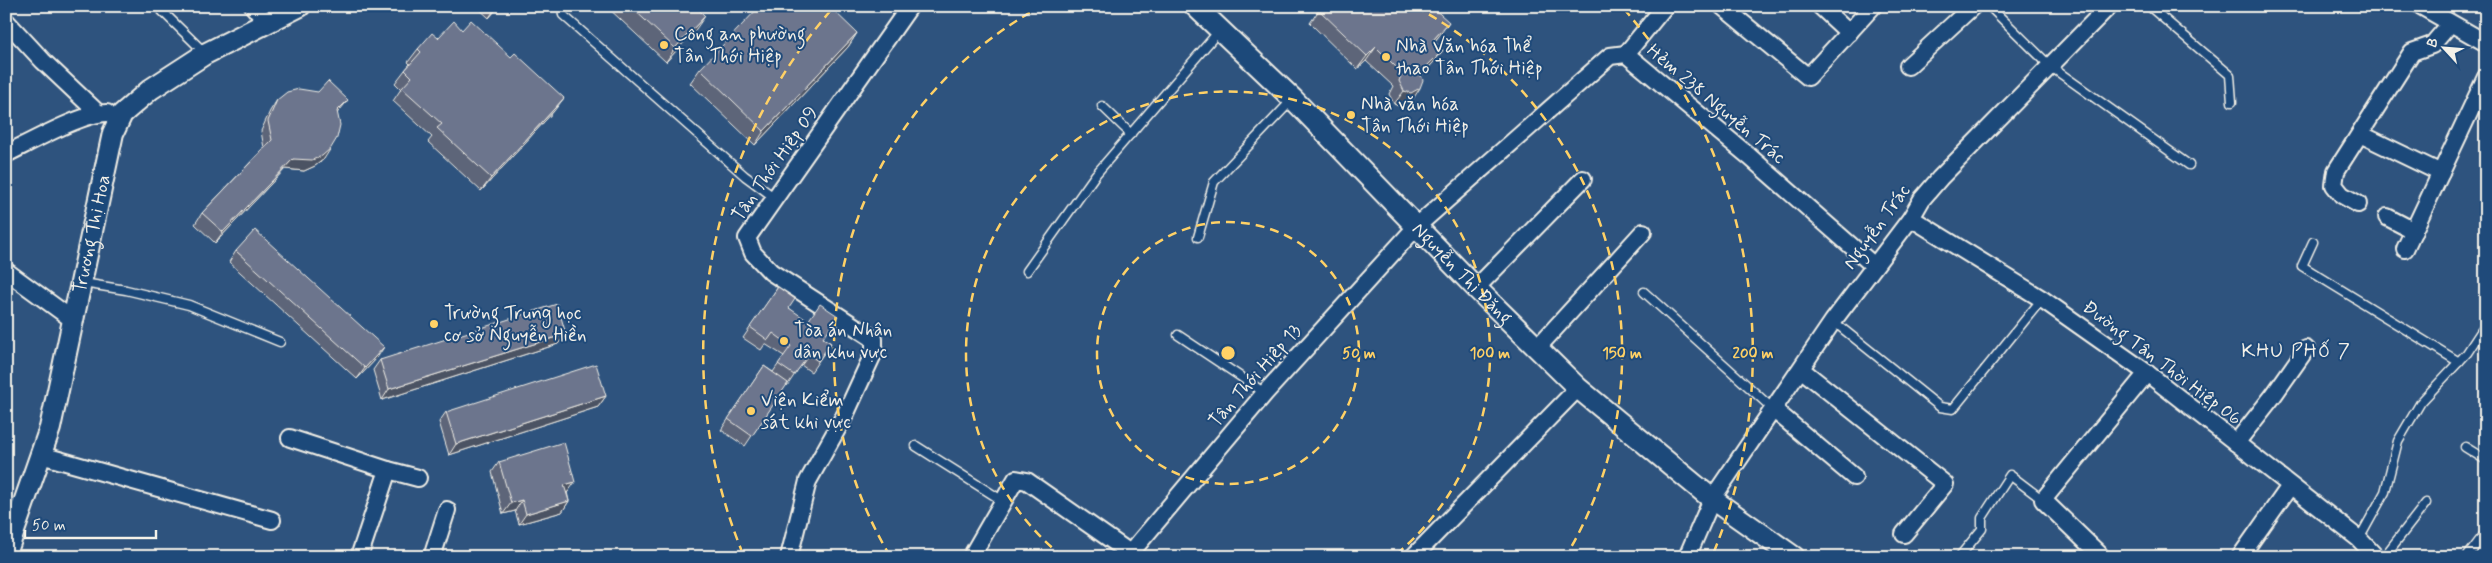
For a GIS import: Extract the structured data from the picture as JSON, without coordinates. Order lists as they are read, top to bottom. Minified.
{"streets":{"street":["Hẻm 238 Nguyễn Trác","Tân Thới Hiệp 09","Nguyễn Trác","Trương Thị Hoa","Nguyễn Thị Đặng","Đường Tân Thời Hiệp 06","Tân Thới Hiệp 13"]},"crossings":[["Hẻm 238 Nguyễn Trác","Nguyễn Trác"],["Hẻm 238 Nguyễn Trác","Nguyễn Thị Đặng"],["Hẻm 238 Nguyễn Trác","Tân Thới Hiệp 13"],["Nguyễn Trác","Nguyễn Thị Đặng"],["Nguyễn Trác","Đường Tân Thời Hiệp 06"],["Nguyễn Thị Đặng","Tân Thới Hiệp 13"]],"districts":["KHU PHỐ 7"],"places":["Công an phường Tân Thới Hiệp","Nhà Văn hóa Thể thao Tân Thới Hiệp","Nhà văn hóa Tân Thới Hiệp","Trường Trung học cơ sở Nguyễn Hiền","Tòa án Nhân dân khu vực","Viện Kiểm sát khi vực"],"scale_bar":"50 m","north":"top left","rings":["50 m","100 m","150 m","200 m"]}
